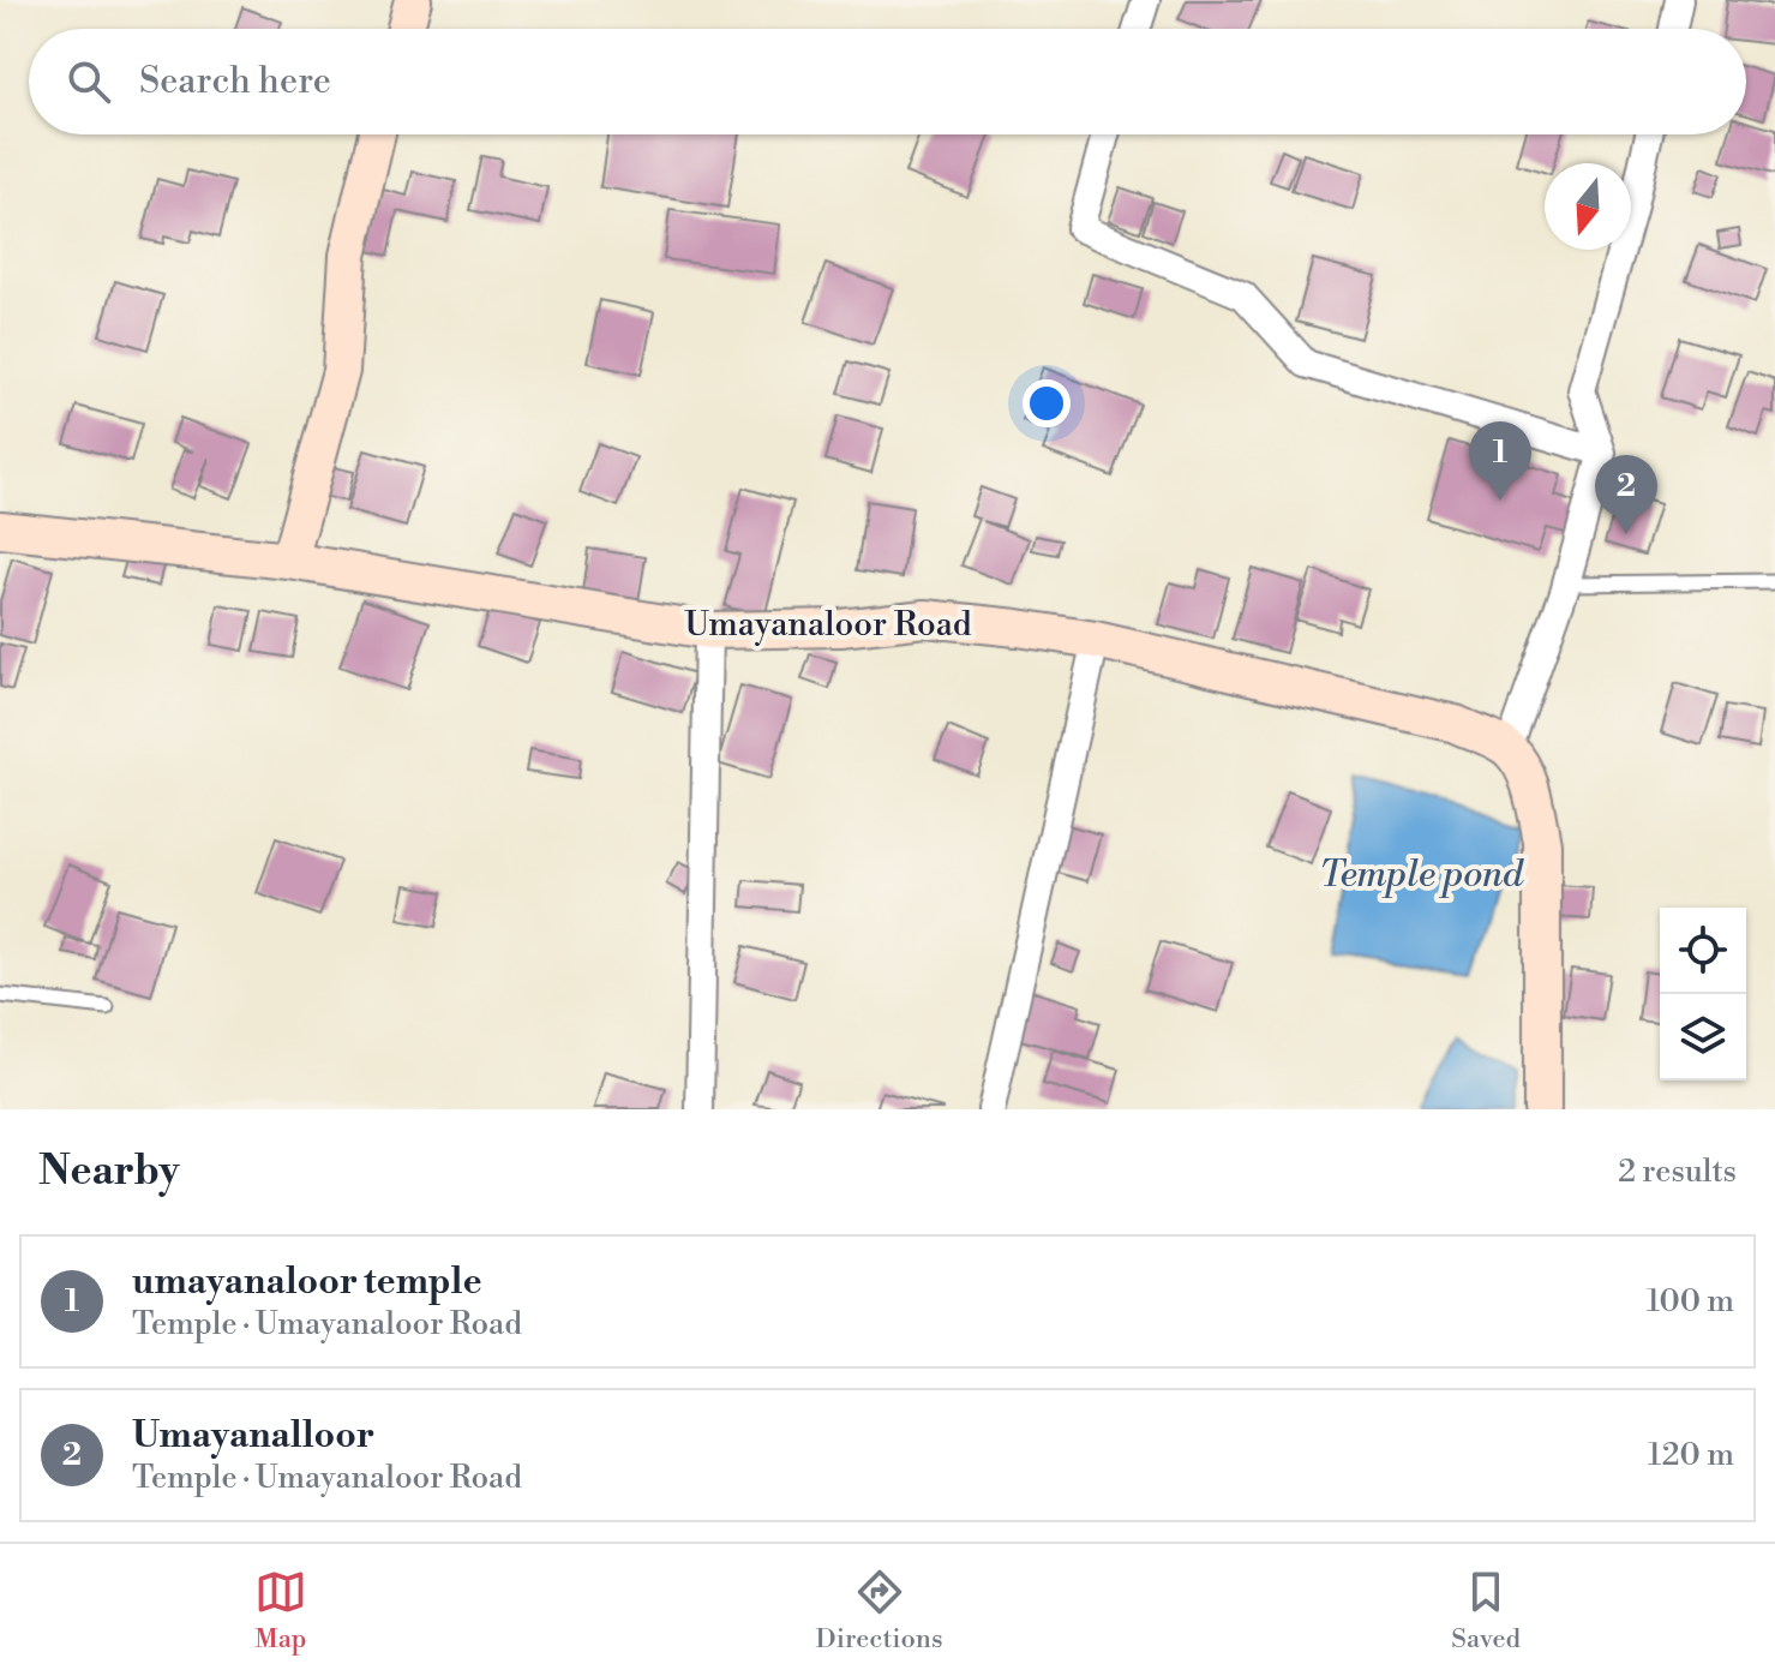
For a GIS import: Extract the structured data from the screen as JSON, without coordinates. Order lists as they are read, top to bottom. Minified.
{"streets":{"main road":["Umayanaloor Road"]},"water":["Temple pond"],"north":"bottom","page":{"search":"Search here","pins":["1","2"],"heading":["Nearby","2 results"],"list":[{"mark":"1","name":"umayanaloor temple","note":"Temple · Umayanaloor Road","value":"100 m"},{"mark":"2","name":"Umayanalloor","note":"Temple · Umayanaloor Road","value":"120 m"}],"nav":["Map","Directions","Saved"]}}
